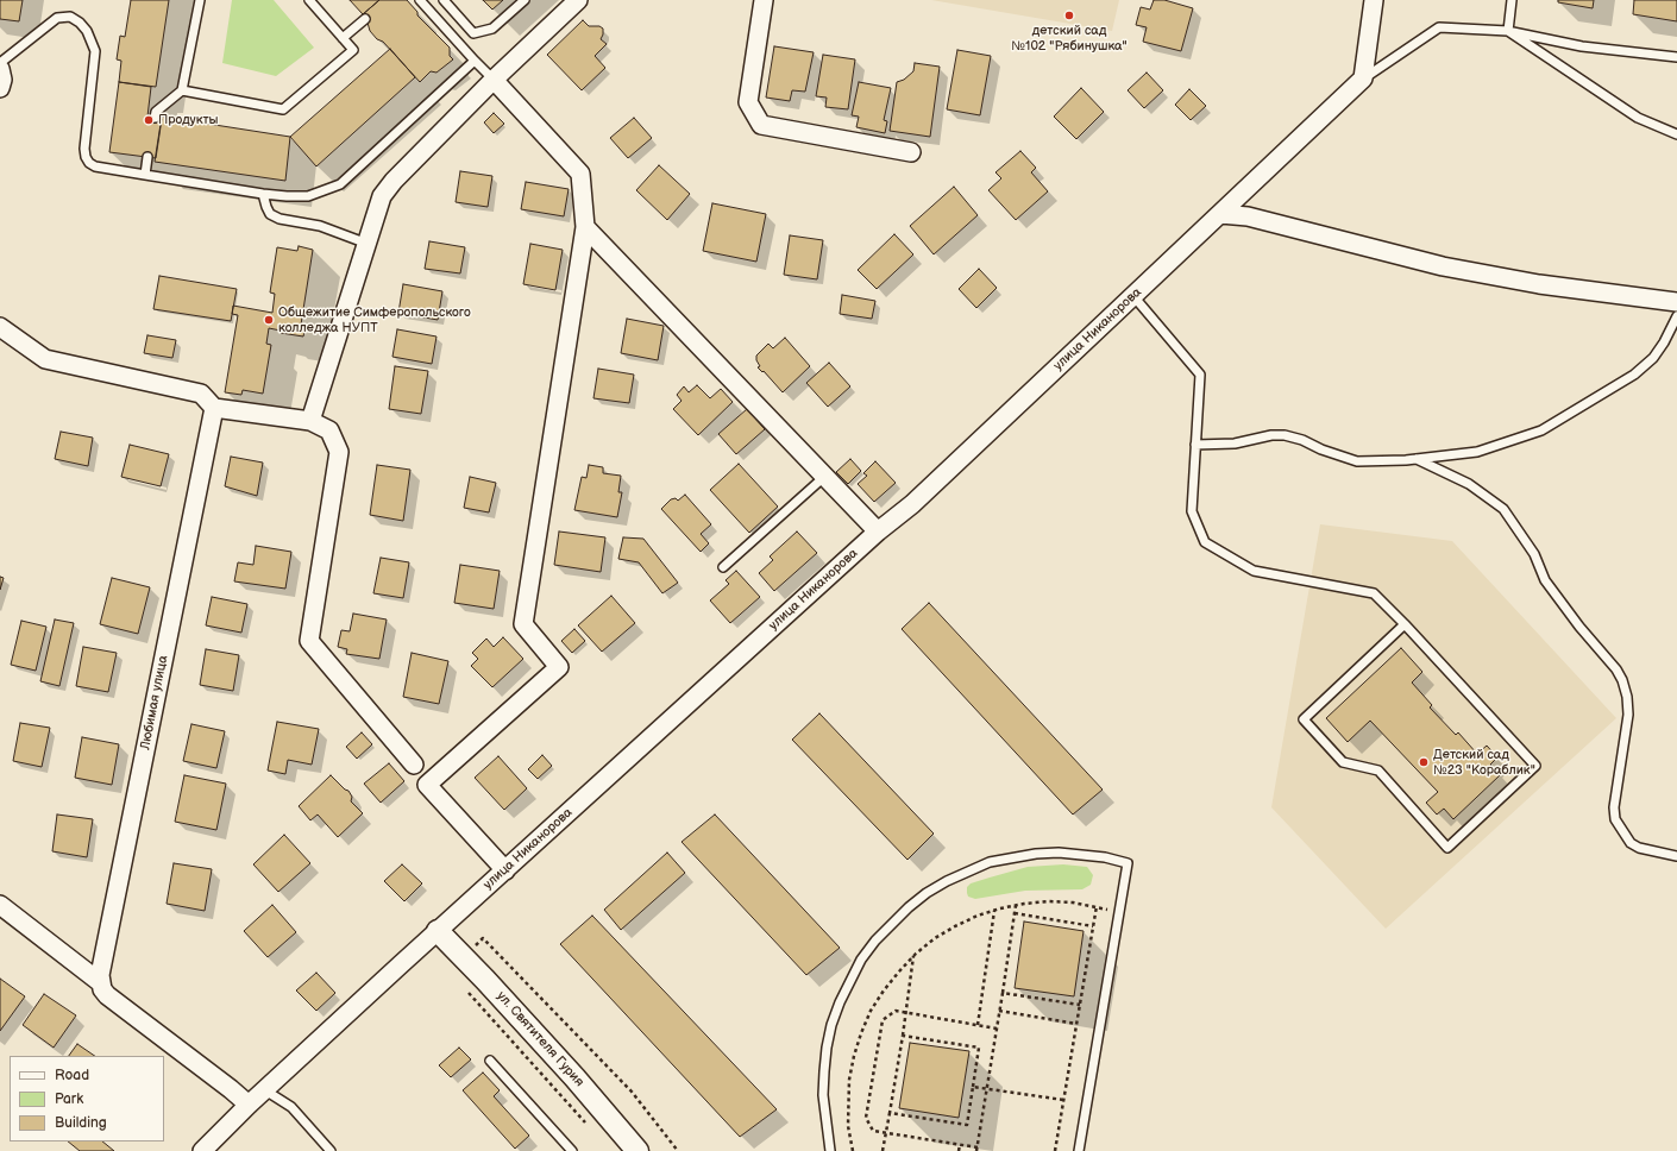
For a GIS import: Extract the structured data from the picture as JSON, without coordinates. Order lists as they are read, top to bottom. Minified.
{"streets":{"street":["улица Никанорова","Любимая улица","ул. Святителя Гурия"]},"crossings":[["улица Никанорова","ул. Святителя Гурия"]],"places":["детский сад №102 \"Рябинушка\"","Продукты","Общежитие Симферопольского колледжа НУПТ","Детский сад №23 \"Кораблик\""],"legend":["Road","Park","Building"]}
